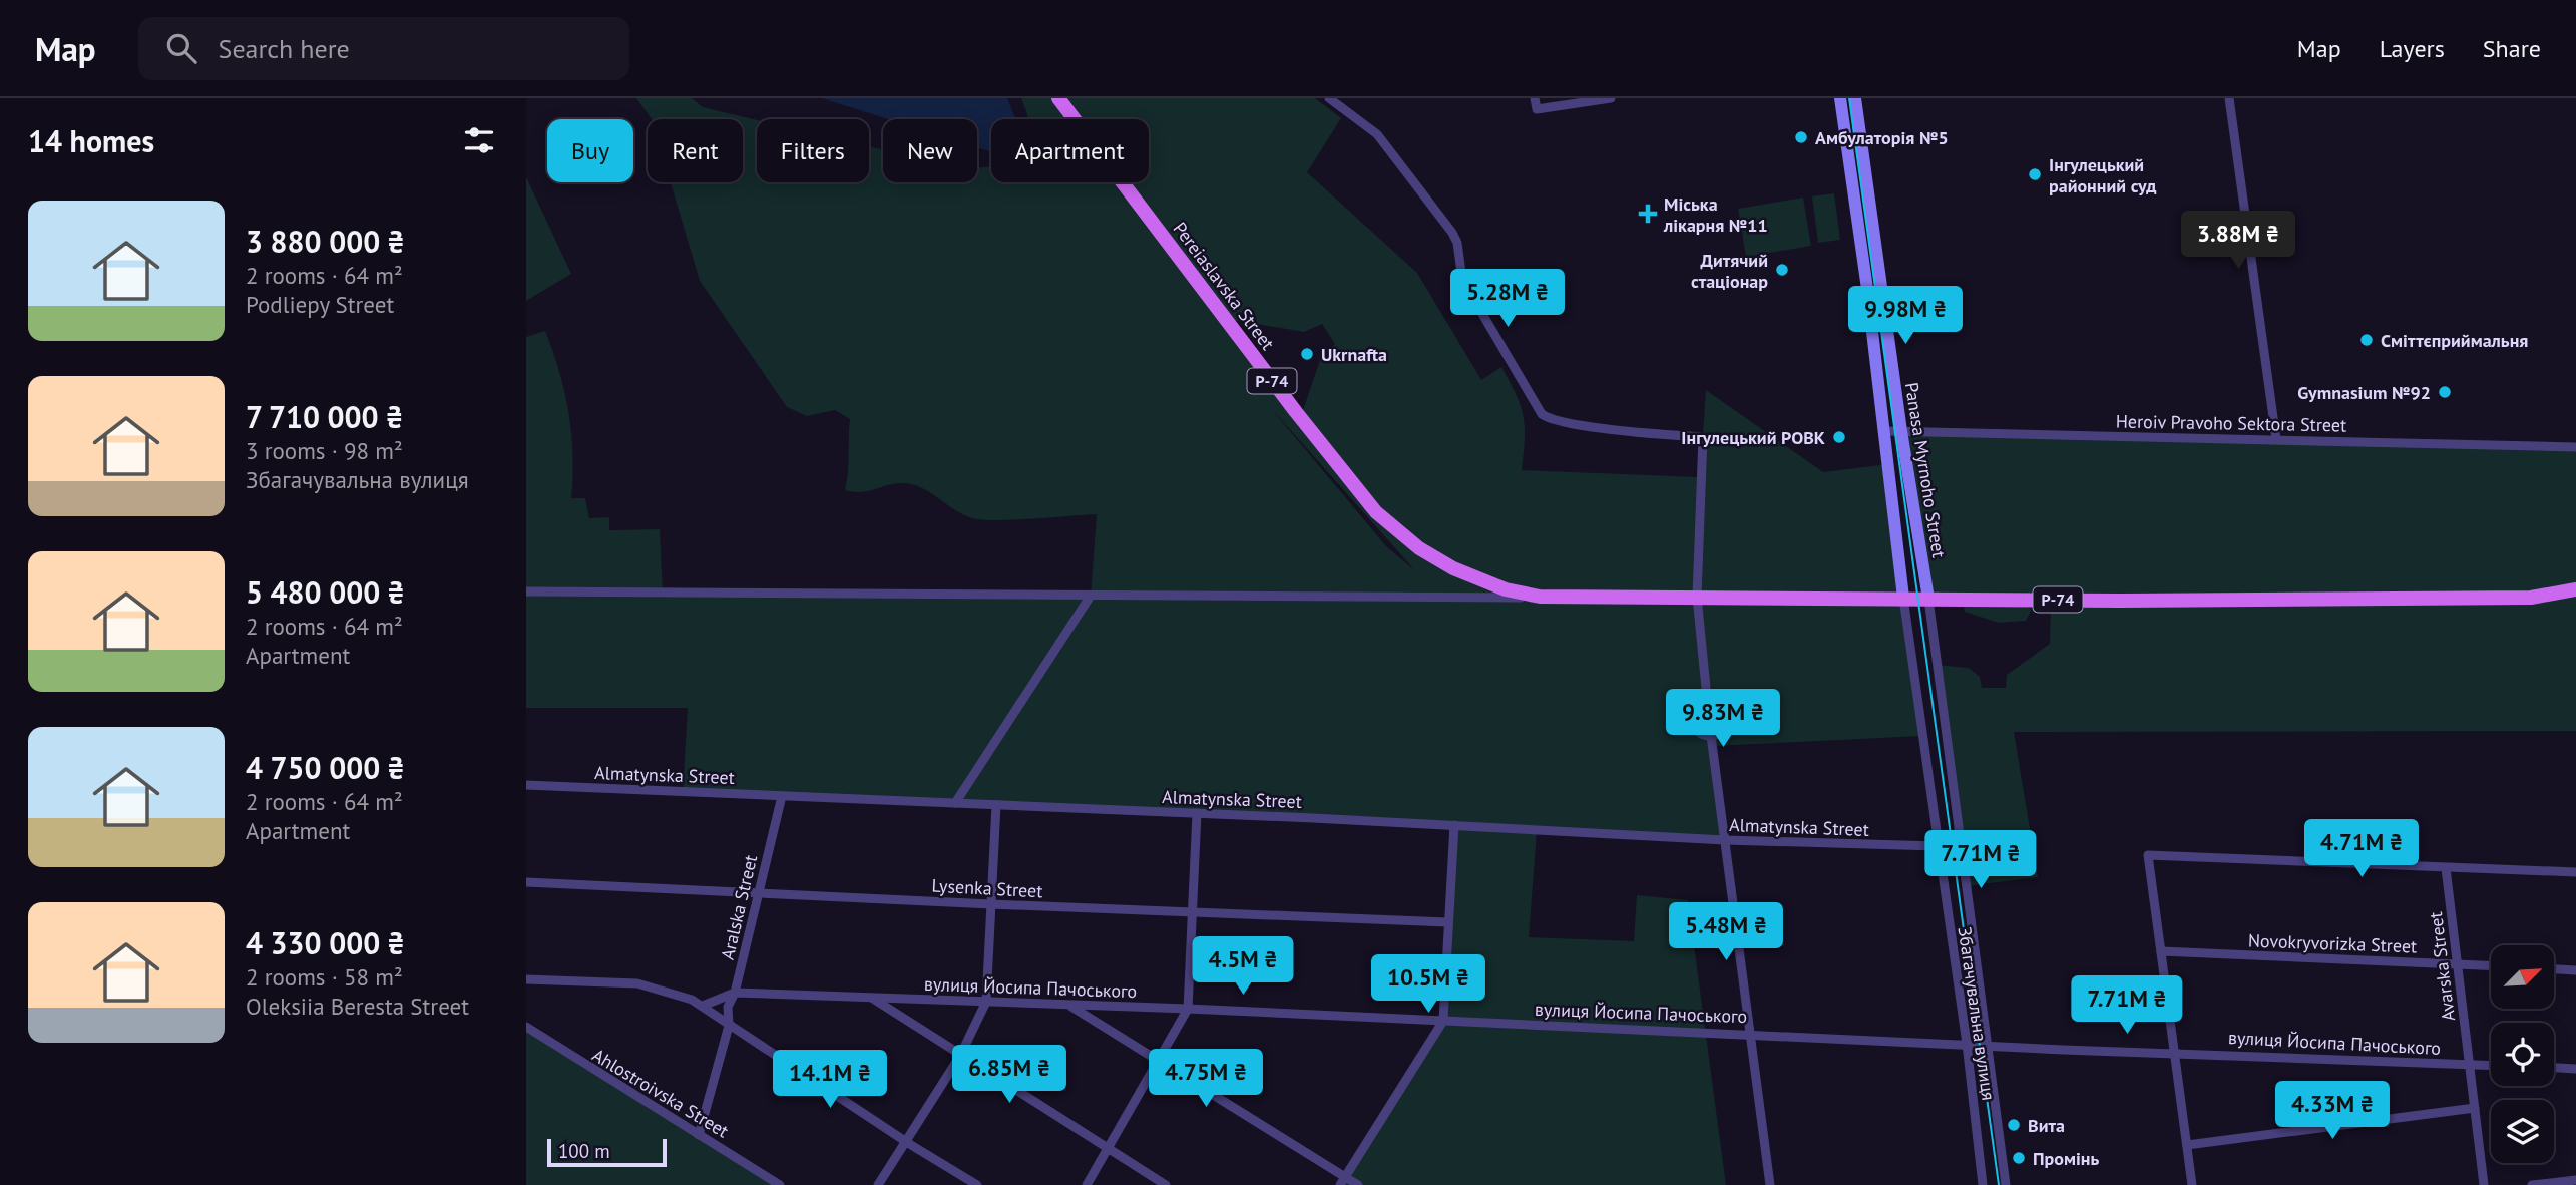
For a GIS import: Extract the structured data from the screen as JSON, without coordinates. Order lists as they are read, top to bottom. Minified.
{"streets":{"main road":["Pereiaslavska Street","Р-74","Panasa Myrnoho Street"],"street":["Heroiv Pravoho Sektora Street","Almatynska Street","Lysenka Street","Aralska Street","Novokryvorizka Street","Avarska Street","вулиця Йосипа Пачоського","Збагачувальна вулиця","Ahlostroivska Street"]},"crossings":[["Pereiaslavska Street","Р-74"],["Р-74","Panasa Myrnoho Street"],["Р-74","Збагачувальна вулиця"],["Heroiv Pravoho Sektora Street","Panasa Myrnoho Street"],["Panasa Myrnoho Street","Збагачувальна вулиця"],["Almatynska Street","Aralska Street"],["Almatynska Street","Збагачувальна вулиця"],["Lysenka Street","Aralska Street"],["Aralska Street","вулиця Йосипа Пачоського"],["Aralska Street","Ahlostroivska Street"],["Novokryvorizka Street","Avarska Street"],["Avarska Street","вулиця Йосипа Пачоського"],["вулиця Йосипа Пачоського","Збагачувальна вулиця"]],"places":{"other":["Амбулаторія №5","Інгулецький районний суд","Дитячий стаціонар","Сміттєприймальня","Ukrnafta","Gymnasium №92","Інгулецький РОВК","Вита","Промінь"],"health":["Міська лікарня №11"]},"scale_bar":"100 m","north":"top right","page":{"header":"Map","search":"Search here","nav":["Map","Layers","Share"],"heading":"14 homes","chip":["Buy","Rent","Filters","New","Apartment"],"list":[{"name":"3 880 000 ₴","note":"2 rooms · 64 m² · Podliepy Street"},{"name":"7 710 000 ₴","note":"3 rooms · 98 m² · Збагачувальна вулиця"},{"name":"5 480 000 ₴","note":"2 rooms · 64 m² · Apartment"},{"name":"4 750 000 ₴","note":"2 rooms · 64 m² · Apartment"},{"name":"4 330 000 ₴","note":"2 rooms · 58 m² · Oleksiia Beresta Street"}],"price":["3.88M ₴","5.28M ₴","9.98M ₴","9.83M ₴","4.71M ₴","7.71M ₴","5.48M ₴","4.5M ₴","10.5M ₴","7.71M ₴","6.85M ₴","4.75M ₴","14.1M ₴","4.33M ₴"],"scale":"100 m"}}
